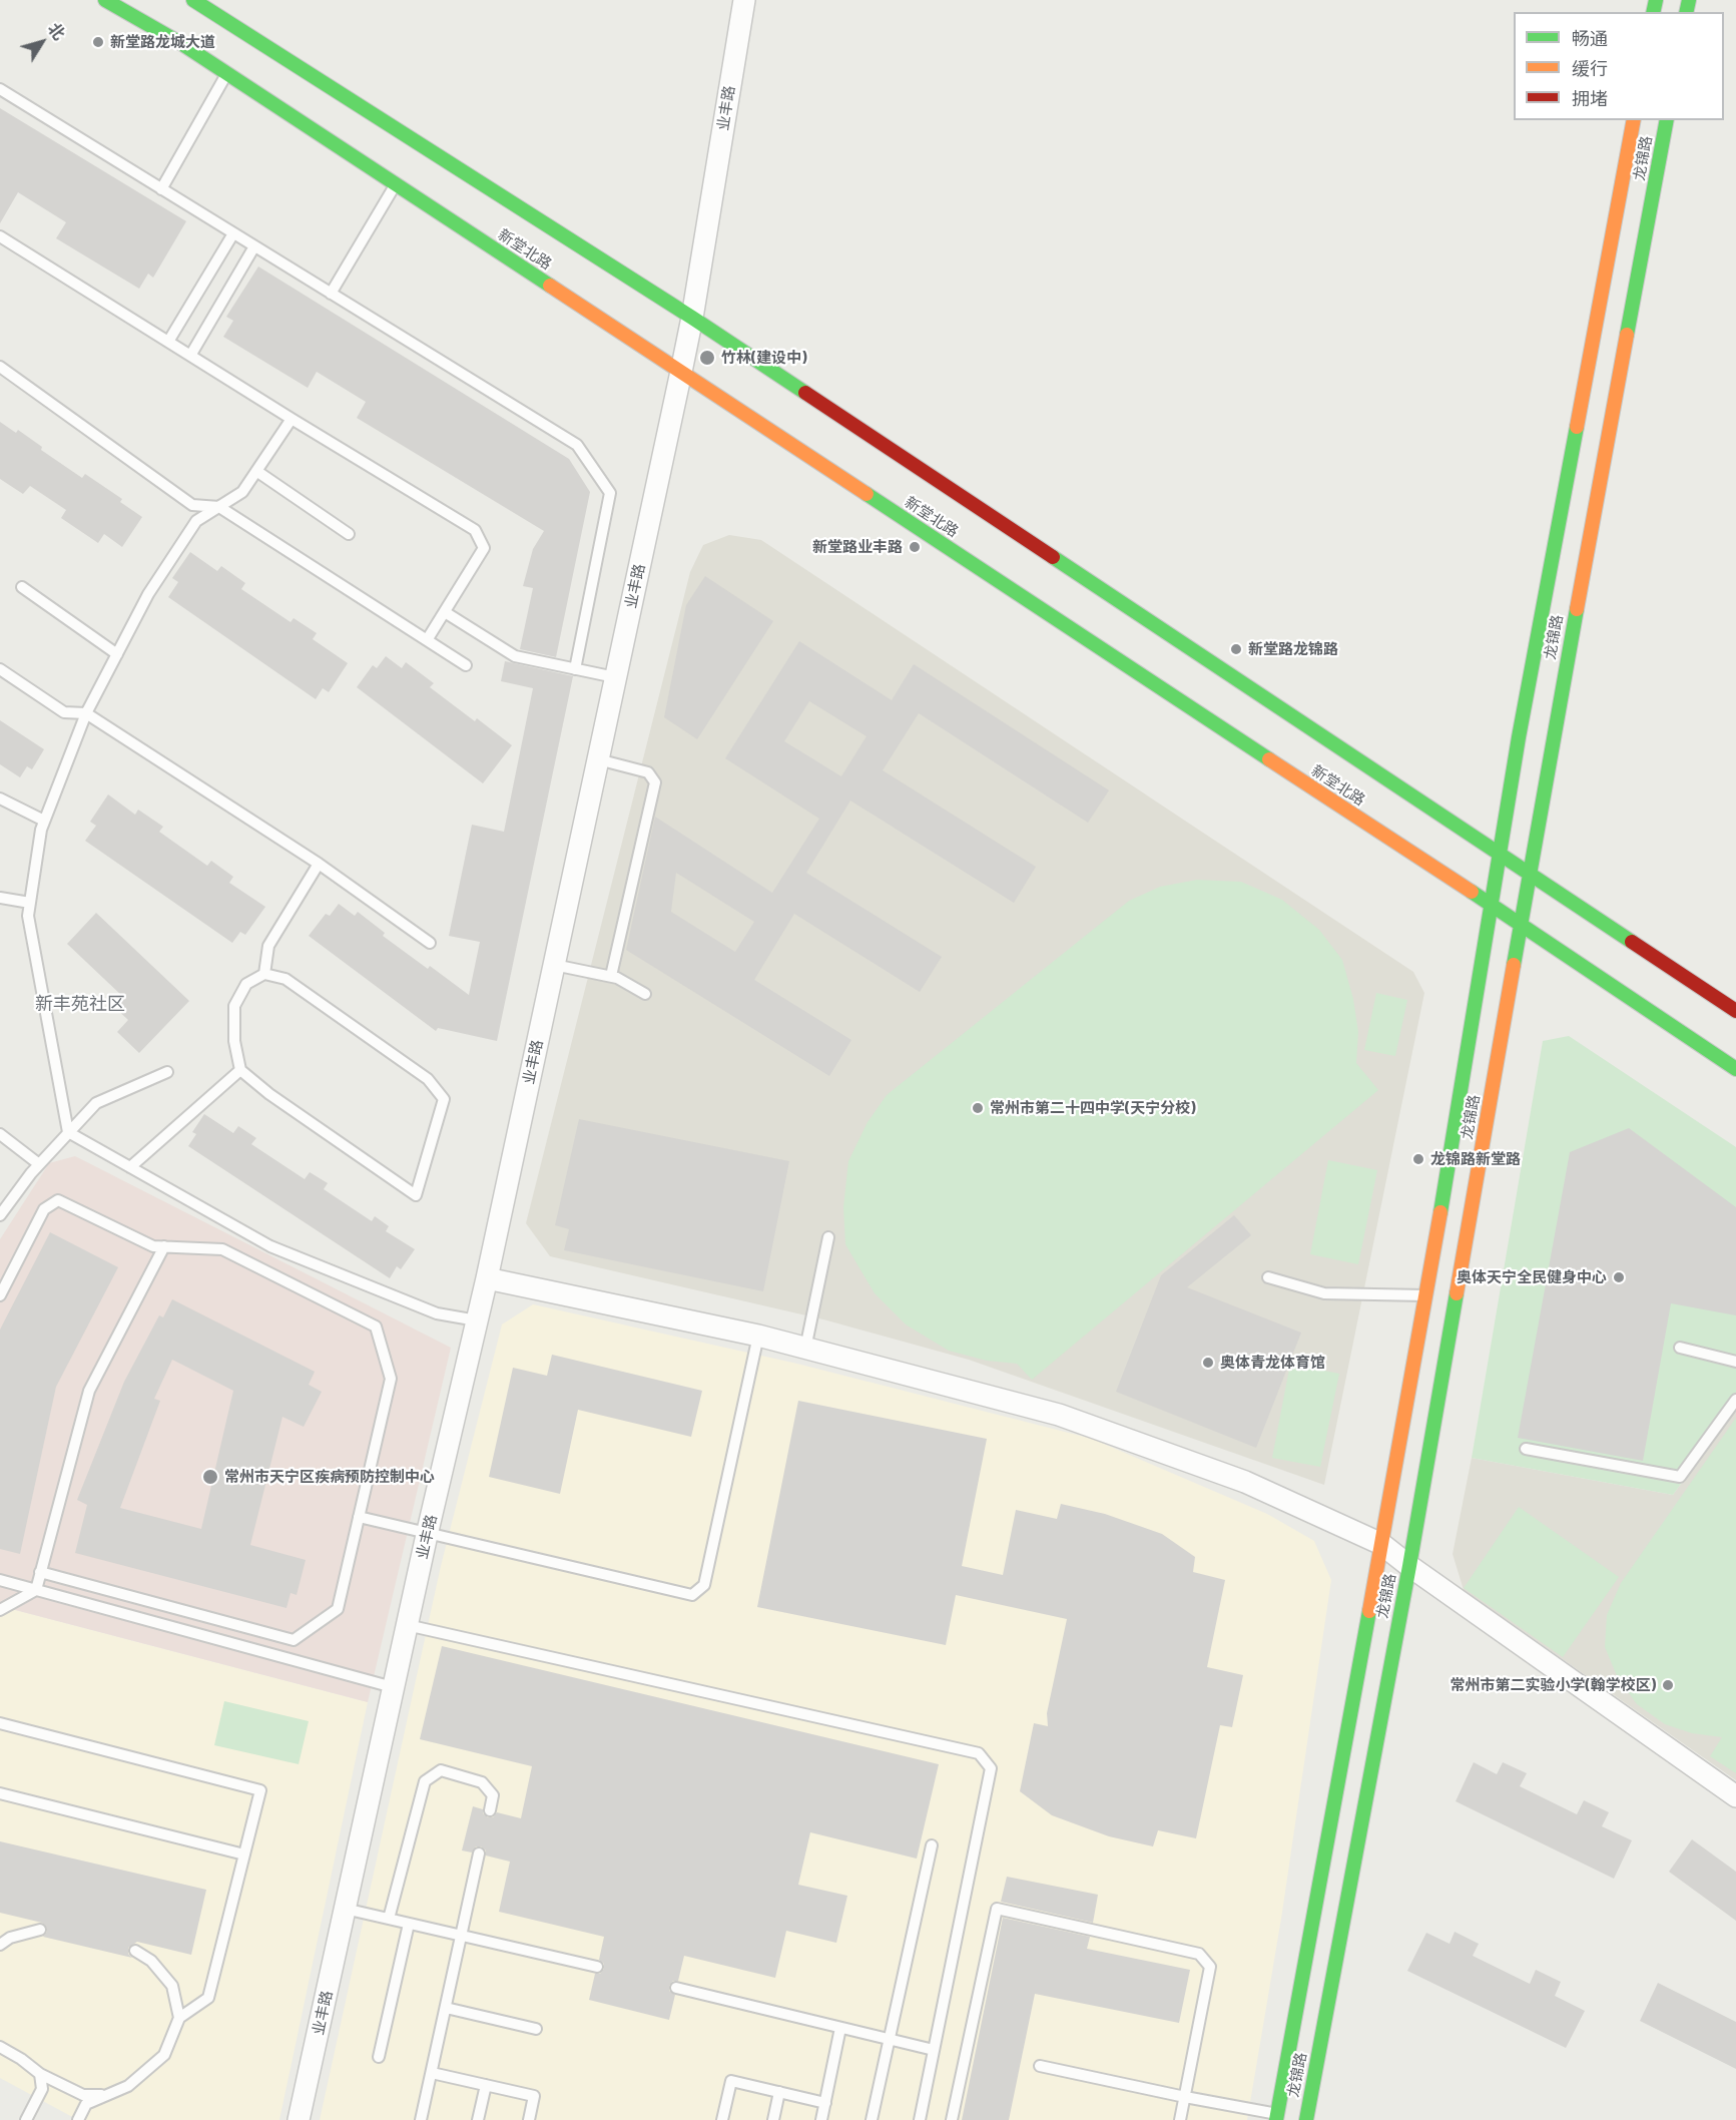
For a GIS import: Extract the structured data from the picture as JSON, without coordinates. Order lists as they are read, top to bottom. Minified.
{"streets":{"main road":["龙锦路","新堂北路"],"street":["业丰路"]},"crossings":[["业丰路","新堂北路"],["龙锦路","新堂北路"]],"districts":["新丰苑社区"],"places":["新堂路龙城大道","竹林(建设中)","新堂路业丰路","新堂路龙锦路","常州市第二十四中学(天宁分校)","龙锦路新堂路","奥体天宁全民健身中心","奥体青龙体育馆","常州市天宁区疾病预防控制中心","常州市第二实验小学(翰学校区)"],"legend":["畅通","缓行","拥堵"],"north":"top right"}
